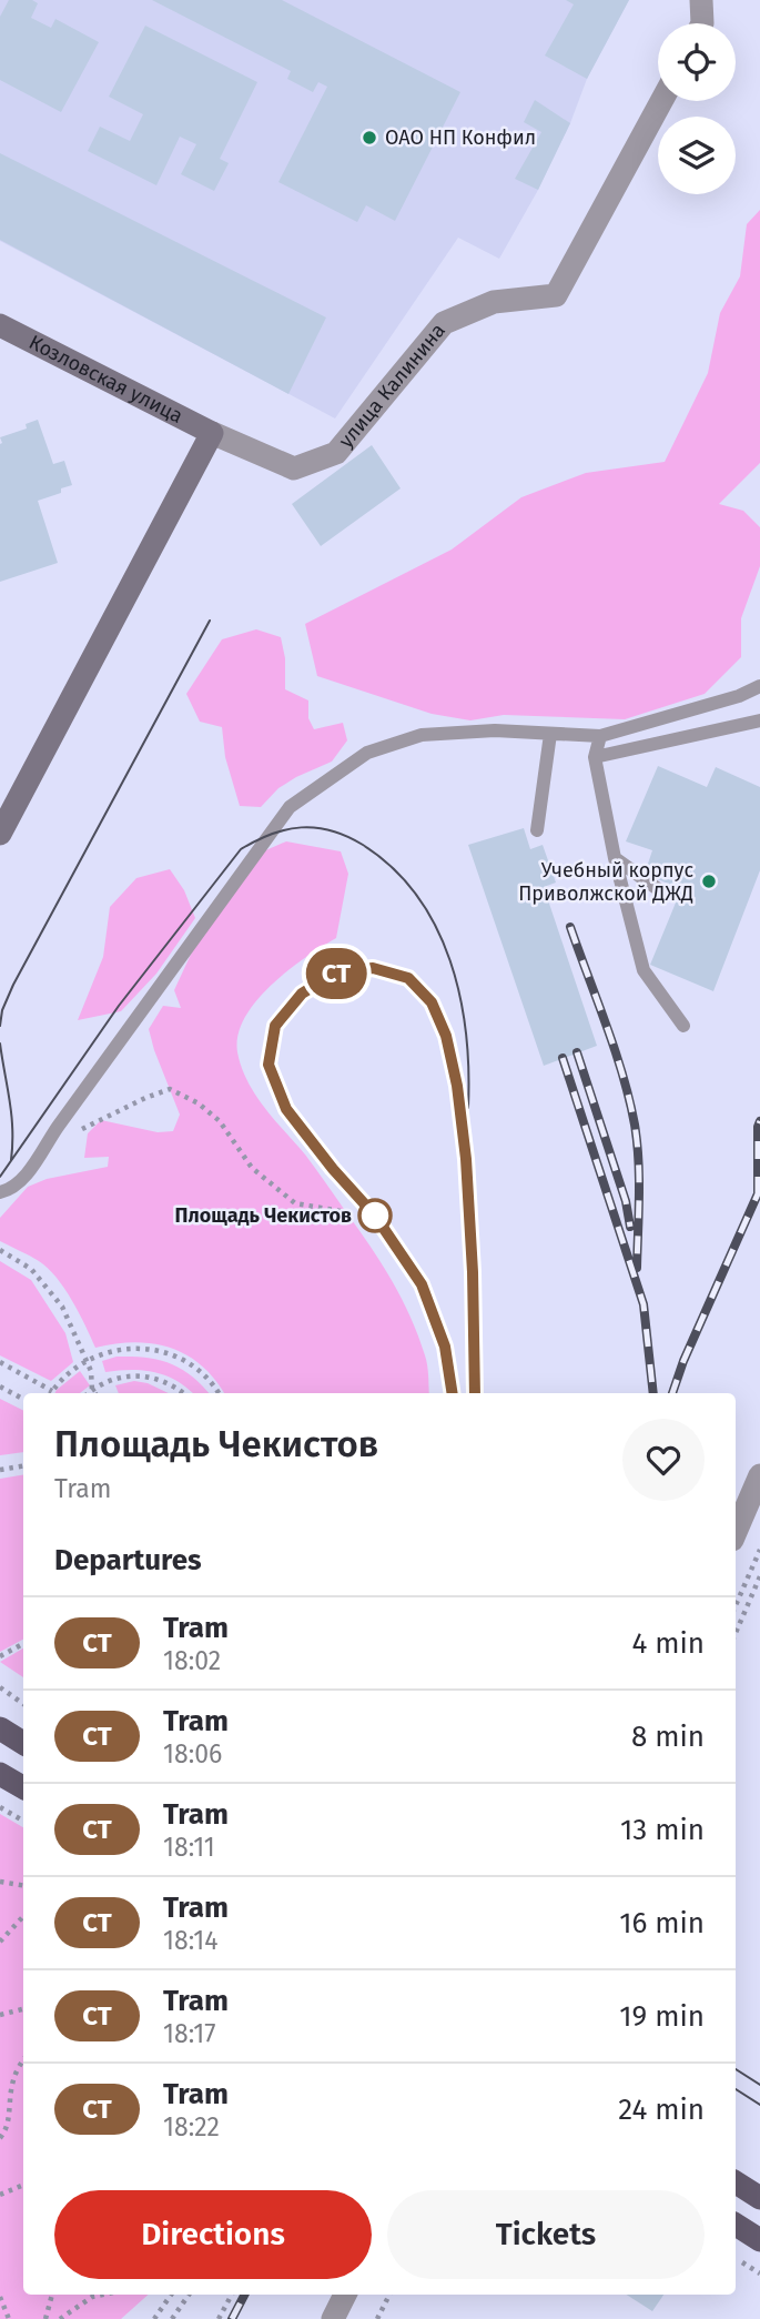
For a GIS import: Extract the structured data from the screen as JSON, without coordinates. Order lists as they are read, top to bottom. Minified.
{"streets":{"street":["Козловская улица","улица Калинина"]},"crossings":[["Козловская улица","улица Калинина"]],"places":["ОАО НП Конфил","Учебный корпус Приволжской ДЖД","Площадь Чекистов"],"lines":["tram line СТ"],"page":{"on_map":"СТ","heading":[["Площадь Чекистов","Tram"],"Departures"],"list":[{"mark":"СТ","name":"Tram","note":"18:02","value":"4 min"},{"mark":"СТ","name":"Tram","note":"18:06","value":"8 min"},{"mark":"СТ","name":"Tram","note":"18:11","value":"13 min"},{"mark":"СТ","name":"Tram","note":"18:14","value":"16 min"},{"mark":"СТ","name":"Tram","note":"18:17","value":"19 min"},{"mark":"СТ","name":"Tram","note":"18:22","value":"24 min"}],"buttons":["Directions","Tickets"]}}
